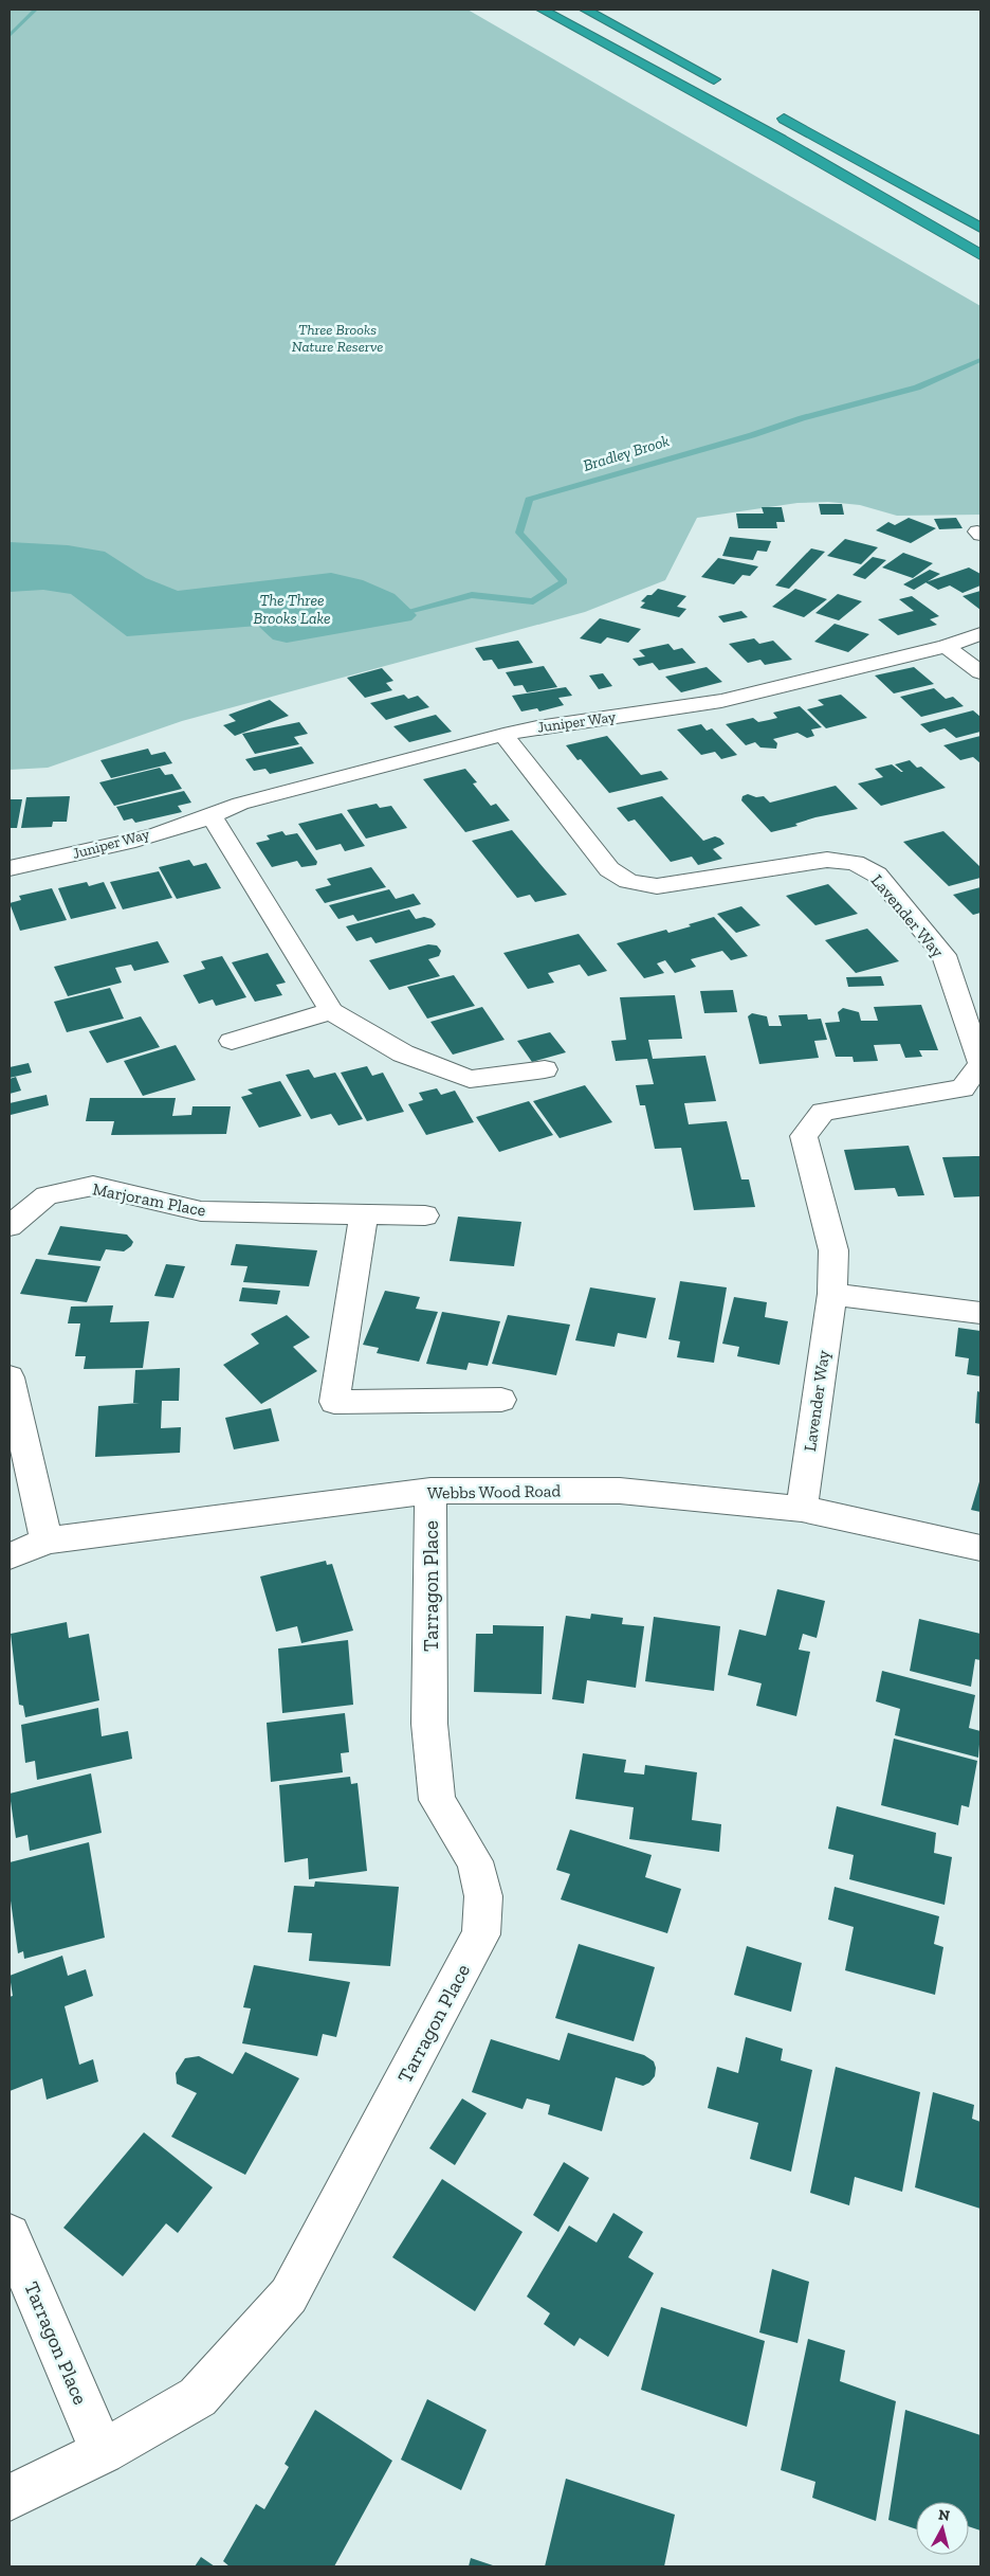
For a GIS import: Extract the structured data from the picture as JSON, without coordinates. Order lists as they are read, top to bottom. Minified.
{"streets":{"street":["Juniper Way","Lavender Way","Marjoram Place","Webbs Wood Road","Tarragon Place"]},"crossings":[["Juniper Way","Lavender Way"],["Lavender Way","Webbs Wood Road"],["Webbs Wood Road","Tarragon Place"]],"water":["Bradley Brook","The Three Brooks Lake"],"parks":["Three Brooks Nature Reserve"],"north":"top"}
